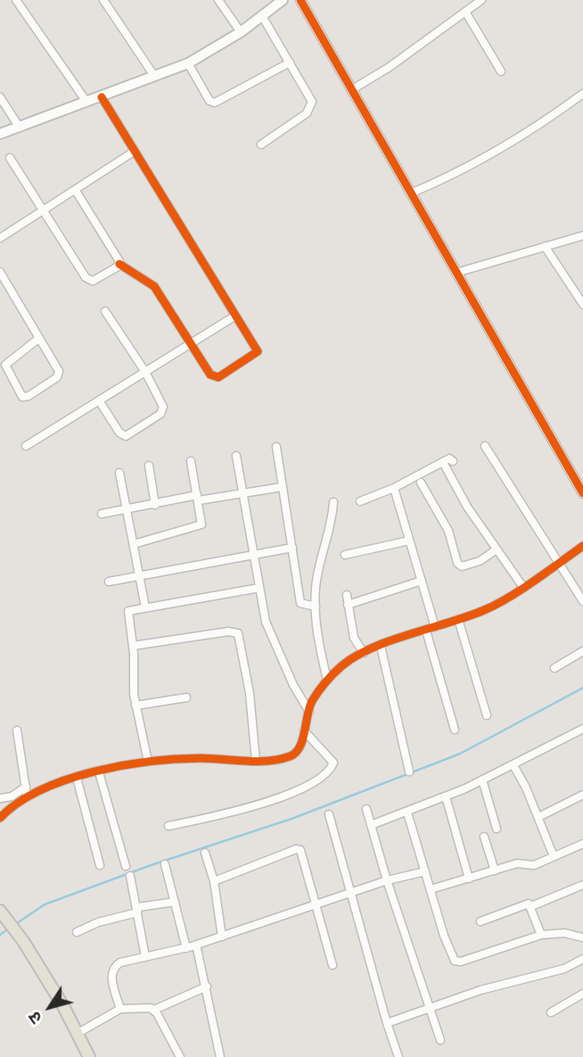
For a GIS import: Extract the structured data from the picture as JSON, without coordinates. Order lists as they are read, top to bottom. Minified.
{"north":"bottom left"}
